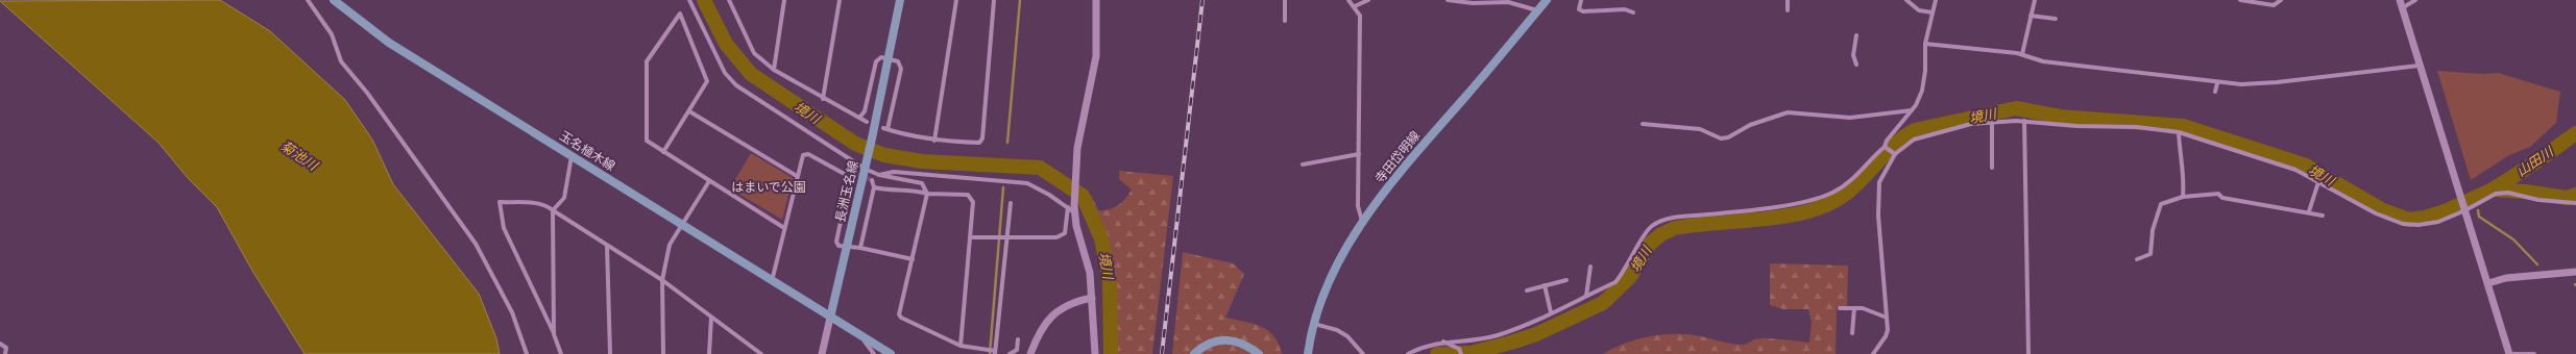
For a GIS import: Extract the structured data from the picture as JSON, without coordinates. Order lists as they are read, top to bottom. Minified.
{"streets":{"main road":["玉名植木線","寺田岱明線","長洲玉名線"]},"crossings":[["玉名植木線","長洲玉名線"]],"water":["境川","菊池川","山田川"],"parks":["はまいで公園"]}
